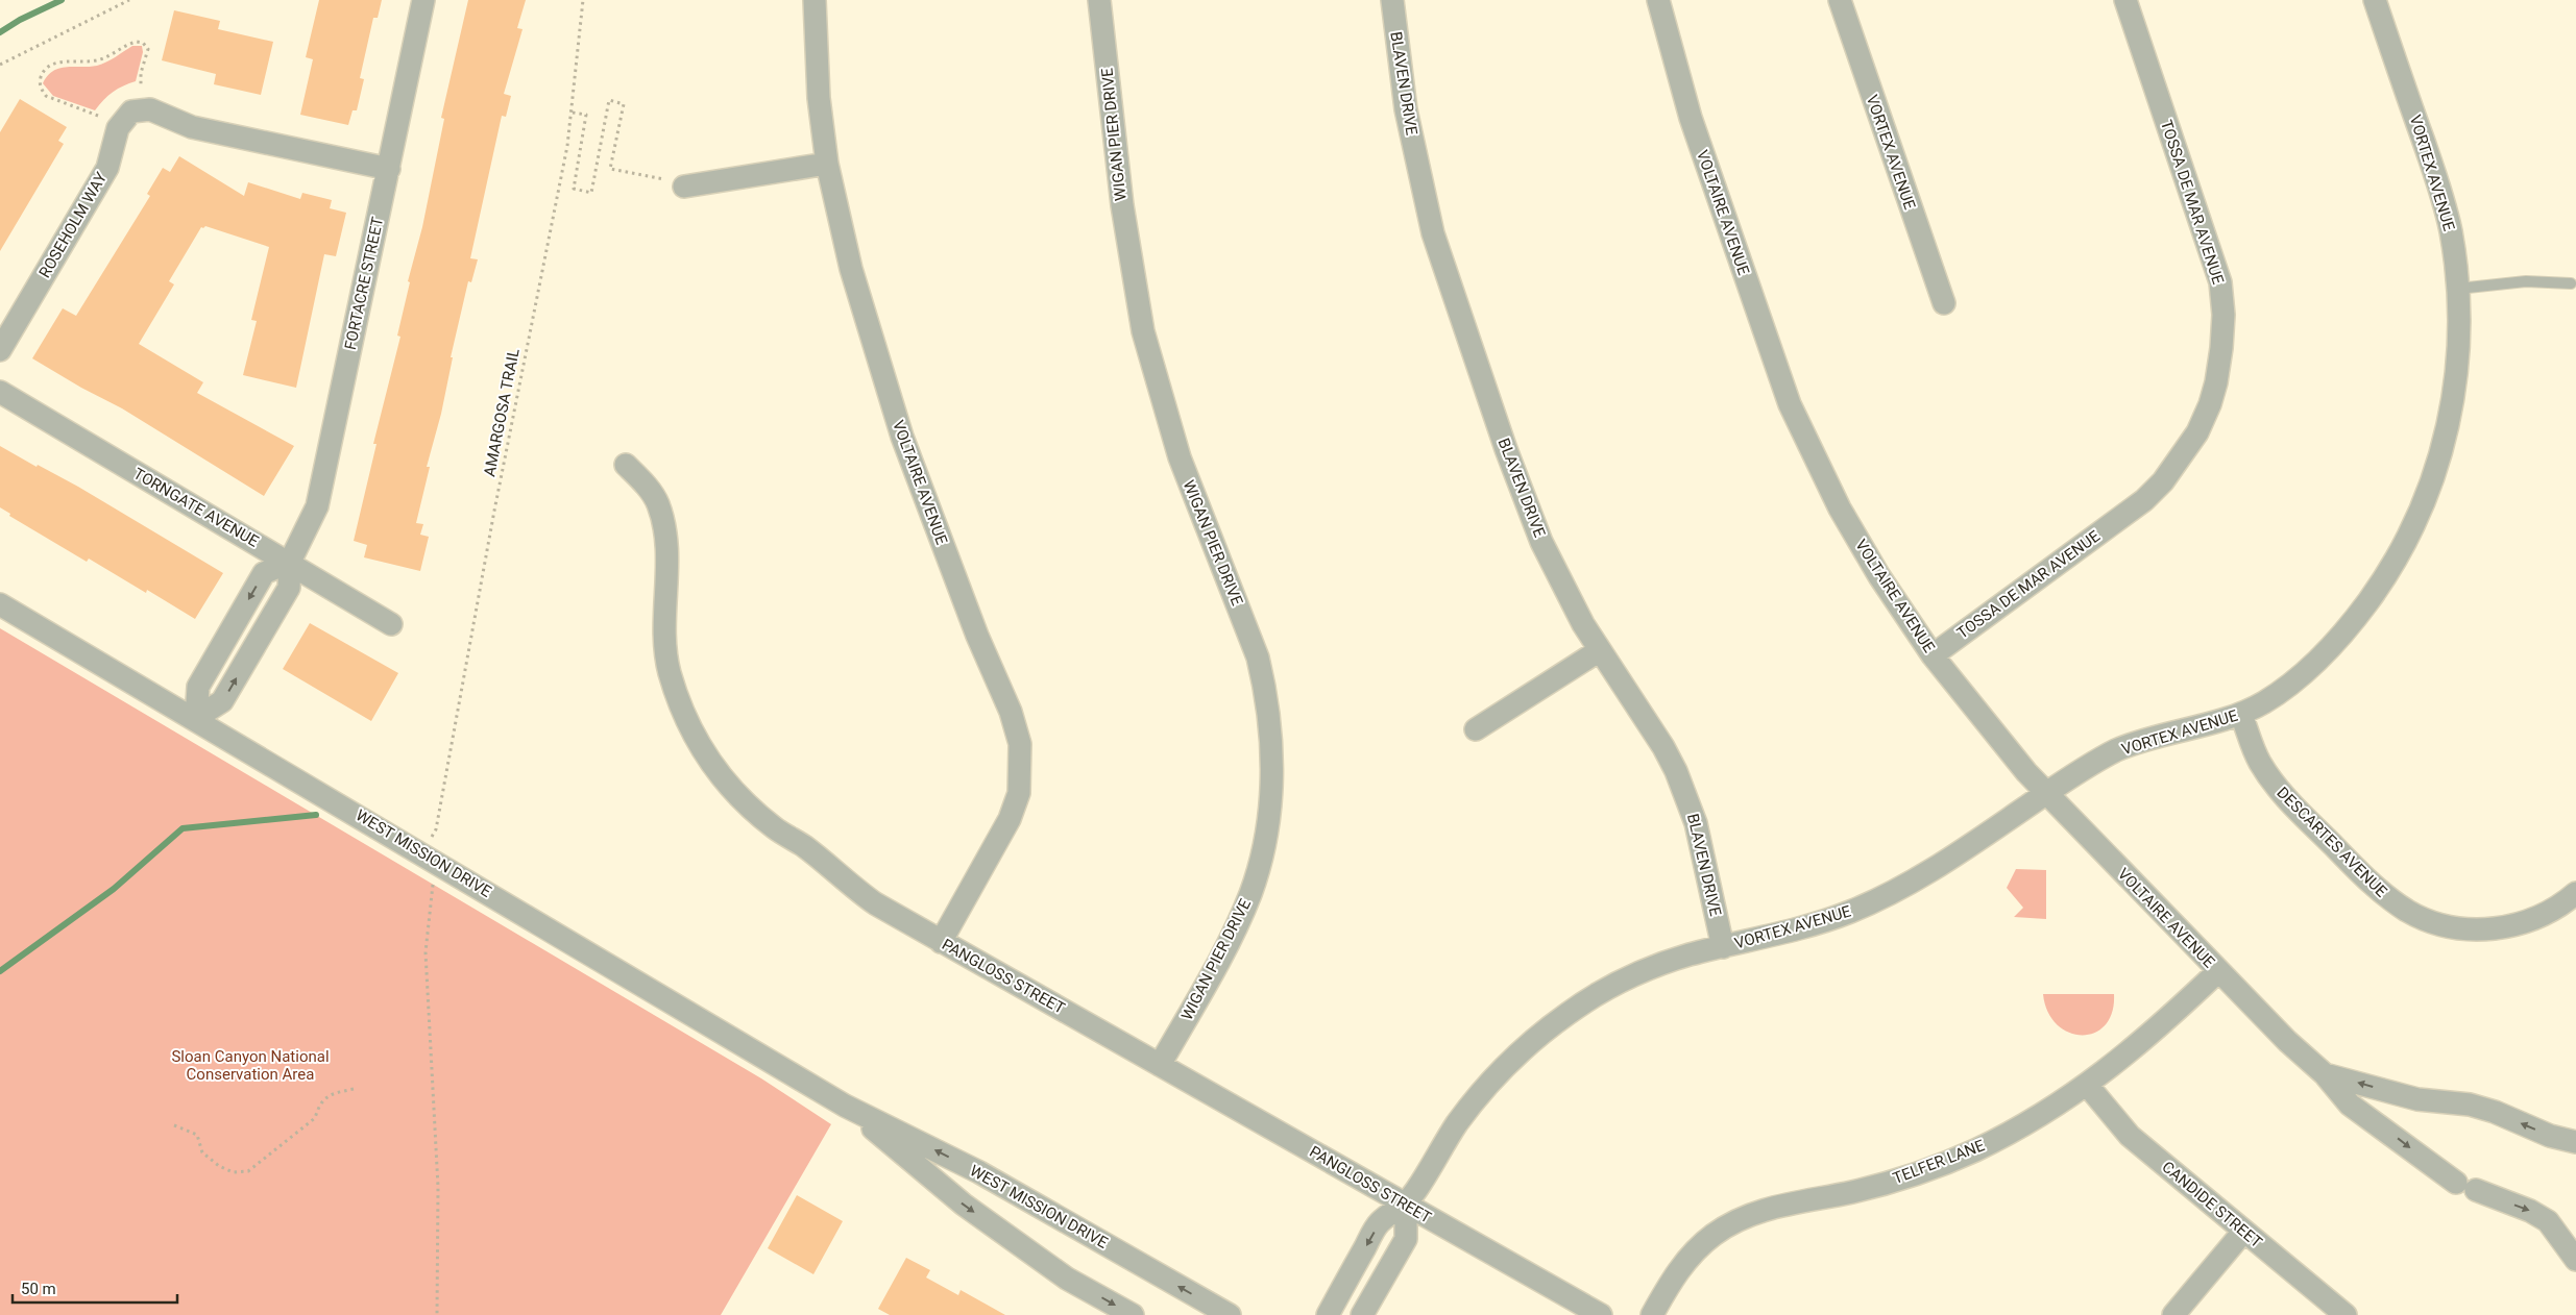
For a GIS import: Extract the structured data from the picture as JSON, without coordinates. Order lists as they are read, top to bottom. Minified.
{"streets":{"street":["BLAVEN DRIVE","WIGAN PIER DRIVE","VORTEX AVENUE","TOSSA DE MAR AVENUE","VOLTAIRE AVENUE","ROSEHOLM WAY","FORTACRE STREET","TORNGATE AVENUE","DESCARTES AVENUE","WEST MISSION DRIVE","PANGLOSS STREET","TELFER LANE","CANDIDE STREET"],"path":["AMARGOSA TRAIL"]},"crossings":[["BLAVEN DRIVE","VORTEX AVENUE"],["WIGAN PIER DRIVE","PANGLOSS STREET"],["VORTEX AVENUE","VOLTAIRE AVENUE"],["VORTEX AVENUE","DESCARTES AVENUE"],["VORTEX AVENUE","PANGLOSS STREET"],["TOSSA DE MAR AVENUE","VOLTAIRE AVENUE"],["VOLTAIRE AVENUE","PANGLOSS STREET"],["VOLTAIRE AVENUE","TELFER LANE"],["ROSEHOLM WAY","FORTACRE STREET"],["FORTACRE STREET","TORNGATE AVENUE"],["FORTACRE STREET","WEST MISSION DRIVE"],["TELFER LANE","CANDIDE STREET"]],"parks":["Sloan Canyon National Conservation Area"],"scale_bar":"50 m"}
